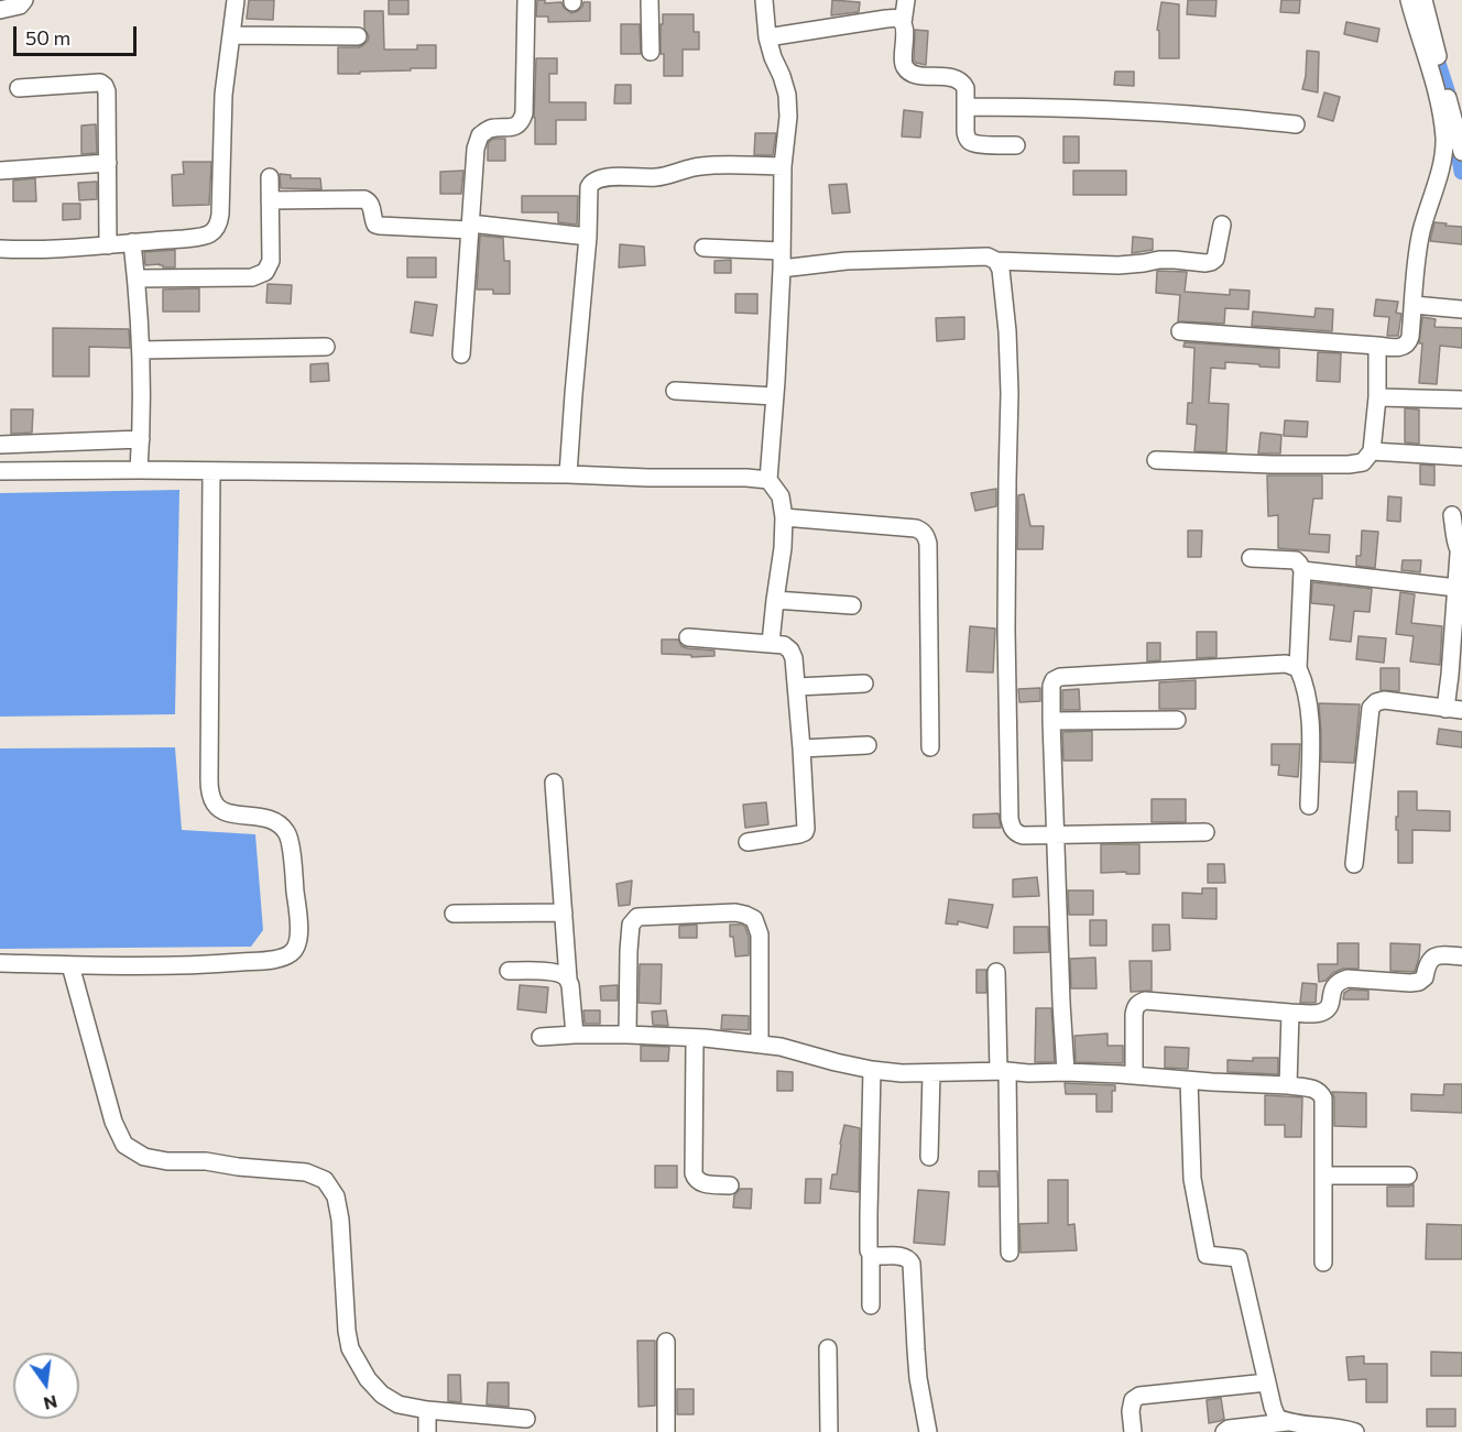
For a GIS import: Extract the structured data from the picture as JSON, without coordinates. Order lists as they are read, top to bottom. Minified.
{"scale_bar":"50 m","north":"bottom"}
